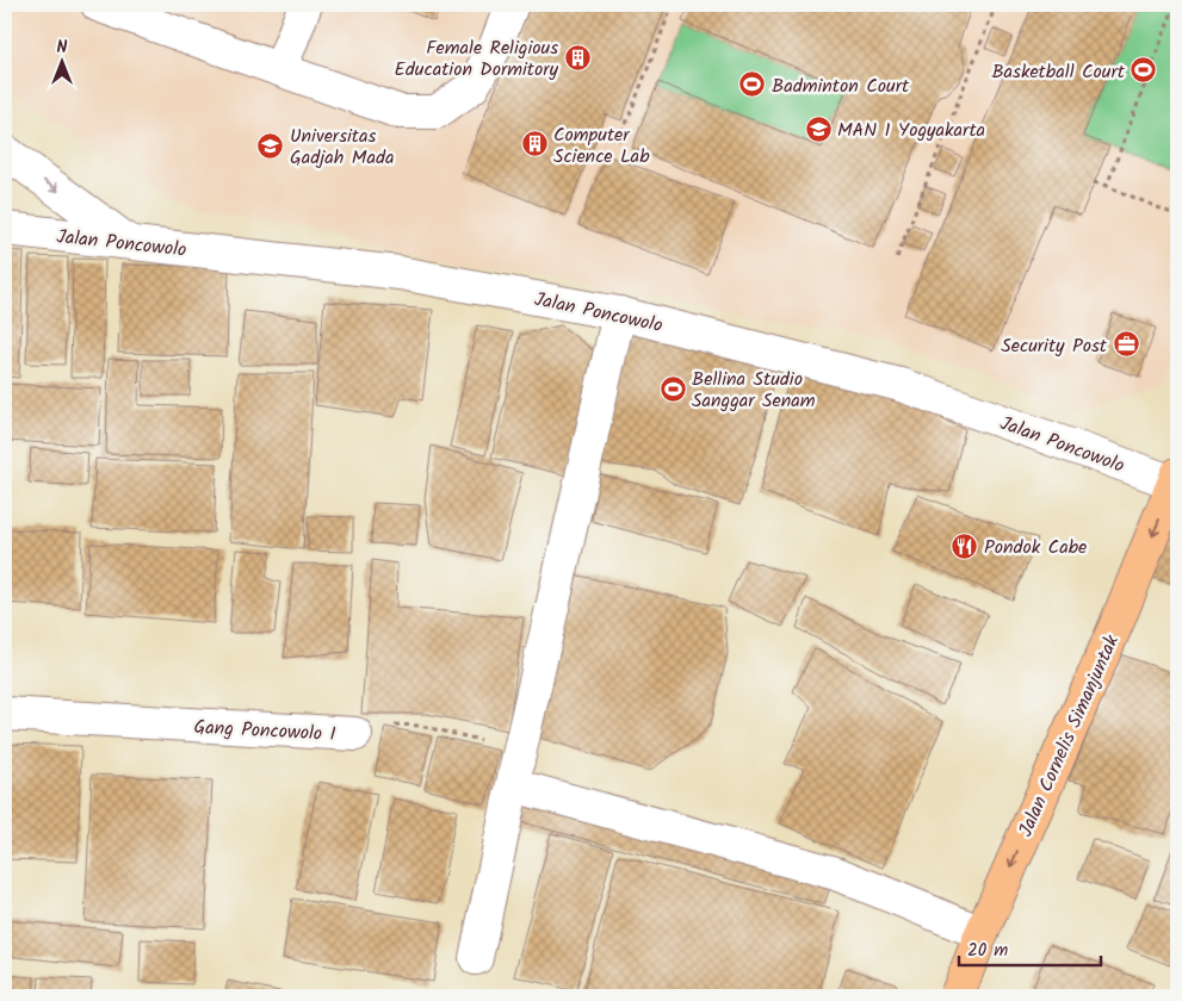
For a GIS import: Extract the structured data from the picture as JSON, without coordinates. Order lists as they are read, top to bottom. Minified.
{"streets":{"main road":["Jalan Cornelis Simanjuntak"],"street":["Jalan Poncowolo","Gang Poncowolo I"]},"crossings":[["Jalan Poncowolo","Jalan Cornelis Simanjuntak"]],"one_way":["Jalan Cornelis Simanjuntak"],"places":{"building":["Female Religious Education Dormitory","Computer Science Lab"],"sports":["Basketball Court","Badminton Court","Bellina Studio Sanggar Senam"],"school or university":["MAN 1 Yogyakarta","Universitas Gadjah Mada"],"office":["Security Post"],"restaurant":["Pondok Cabe"]},"scale_bar":"20 m","north":"top"}
